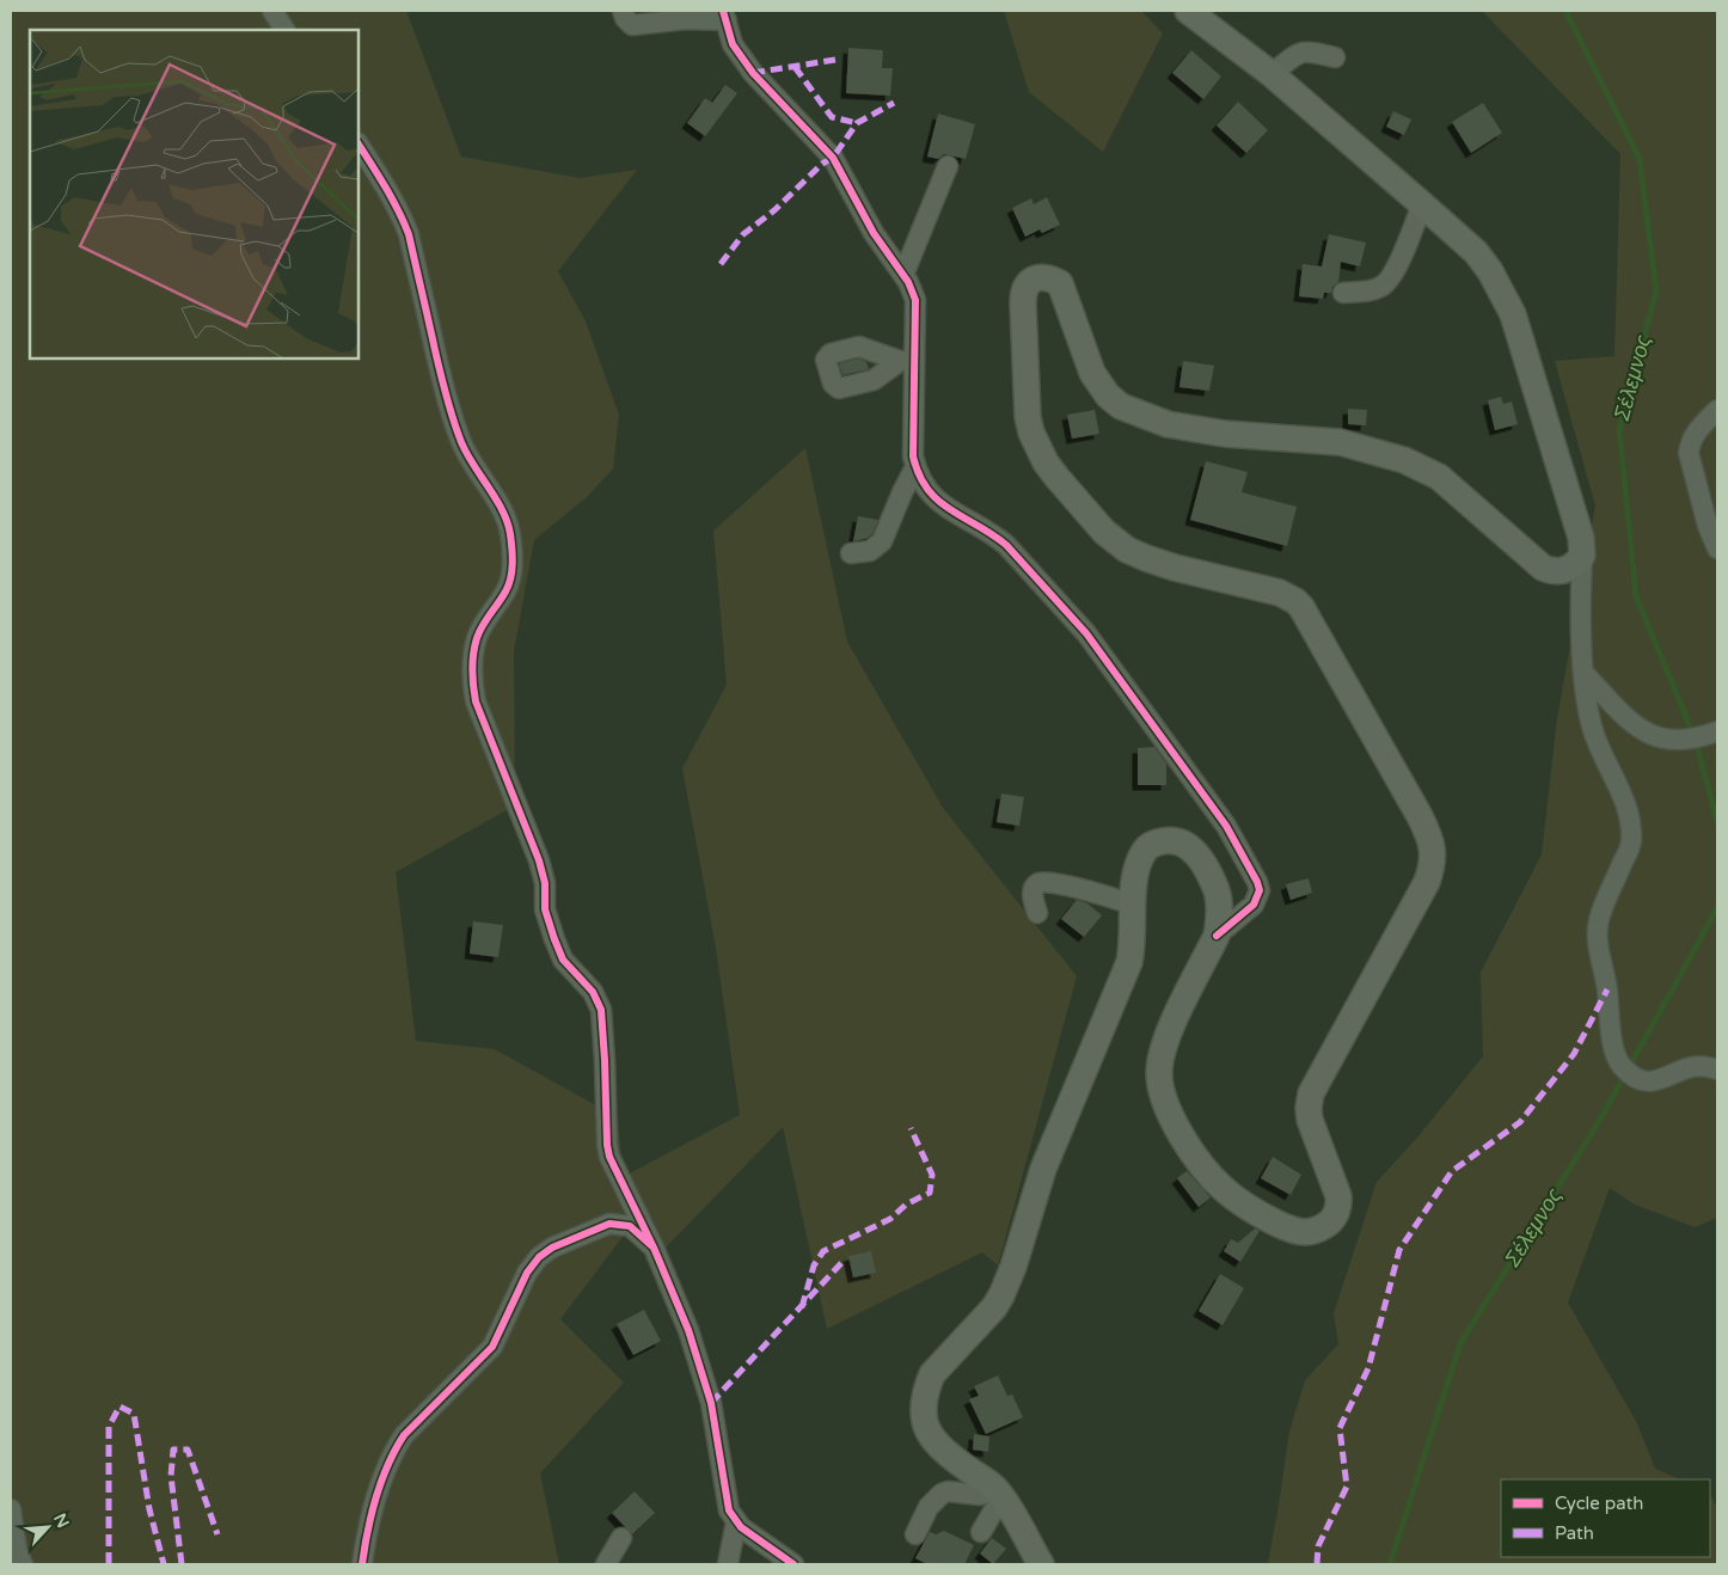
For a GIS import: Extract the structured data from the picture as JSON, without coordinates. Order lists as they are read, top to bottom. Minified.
{"water":["Σέλεμνος"],"legend":["Cycle path","Path"],"north":"top right"}
